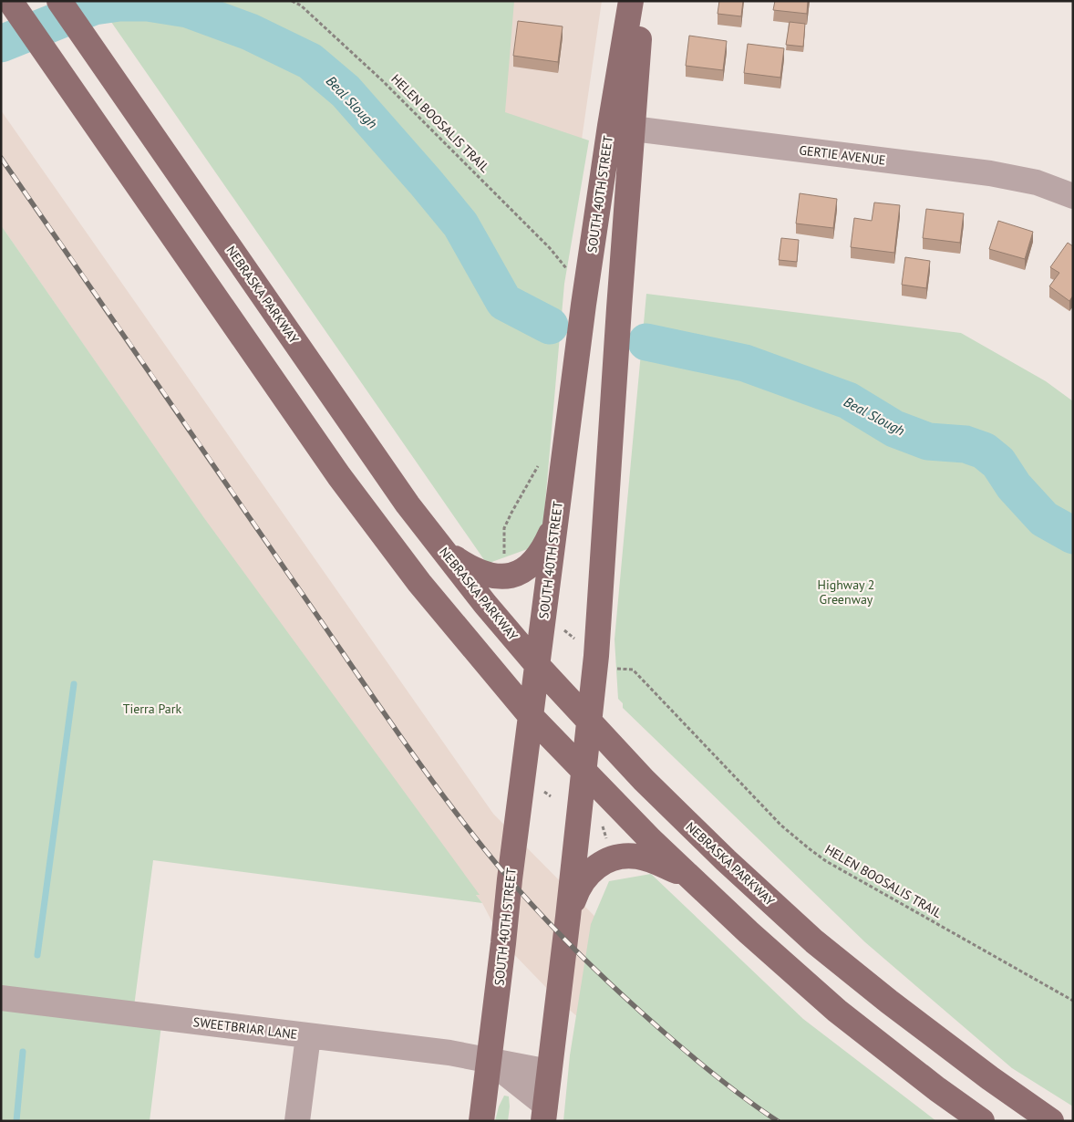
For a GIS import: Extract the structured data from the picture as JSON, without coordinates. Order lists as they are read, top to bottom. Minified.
{"streets":{"main road":["SOUTH 40TH STREET","NEBRASKA PARKWAY"],"street":["GERTIE AVENUE","SWEETBRIAR LANE"],"path":["HELEN BOOSALIS TRAIL"]},"crossings":[["GERTIE AVENUE","SOUTH 40TH STREET"],["SOUTH 40TH STREET","NEBRASKA PARKWAY"],["SOUTH 40TH STREET","SWEETBRIAR LANE"]],"water":["Beal Slough"],"parks":["Highway 2 Greenway","Tierra Park"]}
